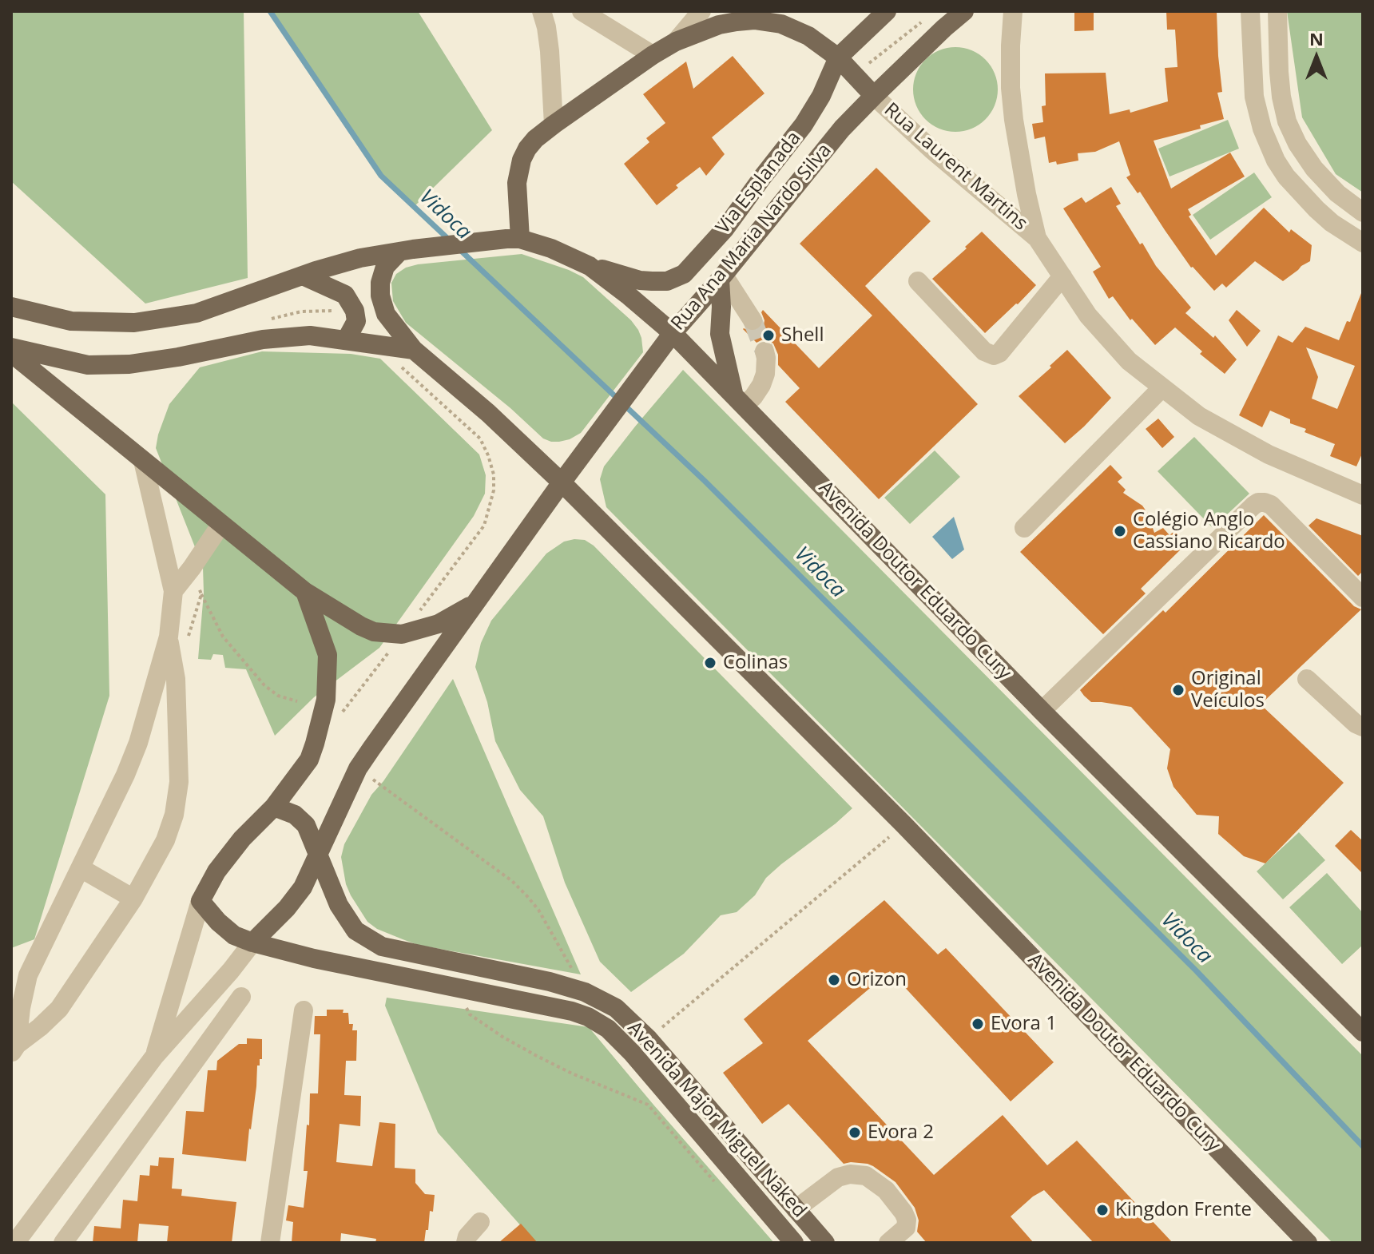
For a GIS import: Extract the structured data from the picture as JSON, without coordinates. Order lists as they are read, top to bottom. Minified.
{"streets":{"main road":["Via Esplanada","Rua Ana Maria Nardo Silva","Avenida Doutor Eduardo Cury","Avenida Major Miguel Naked"],"street":["Rua Laurent Martins"]},"crossings":[["Rua Laurent Martins","Rua Ana Maria Nardo Silva"],["Via Esplanada","Avenida Doutor Eduardo Cury"],["Rua Ana Maria Nardo Silva","Avenida Doutor Eduardo Cury"],["Rua Ana Maria Nardo Silva","Avenida Major Miguel Naked"]],"water":["Vidoca"],"places":["Shell","Colégio Anglo Cassiano Ricardo","Colinas","Original Veículos","Orizon","Evora 1","Evora 2","Kingdon Frente"],"north":"top"}
